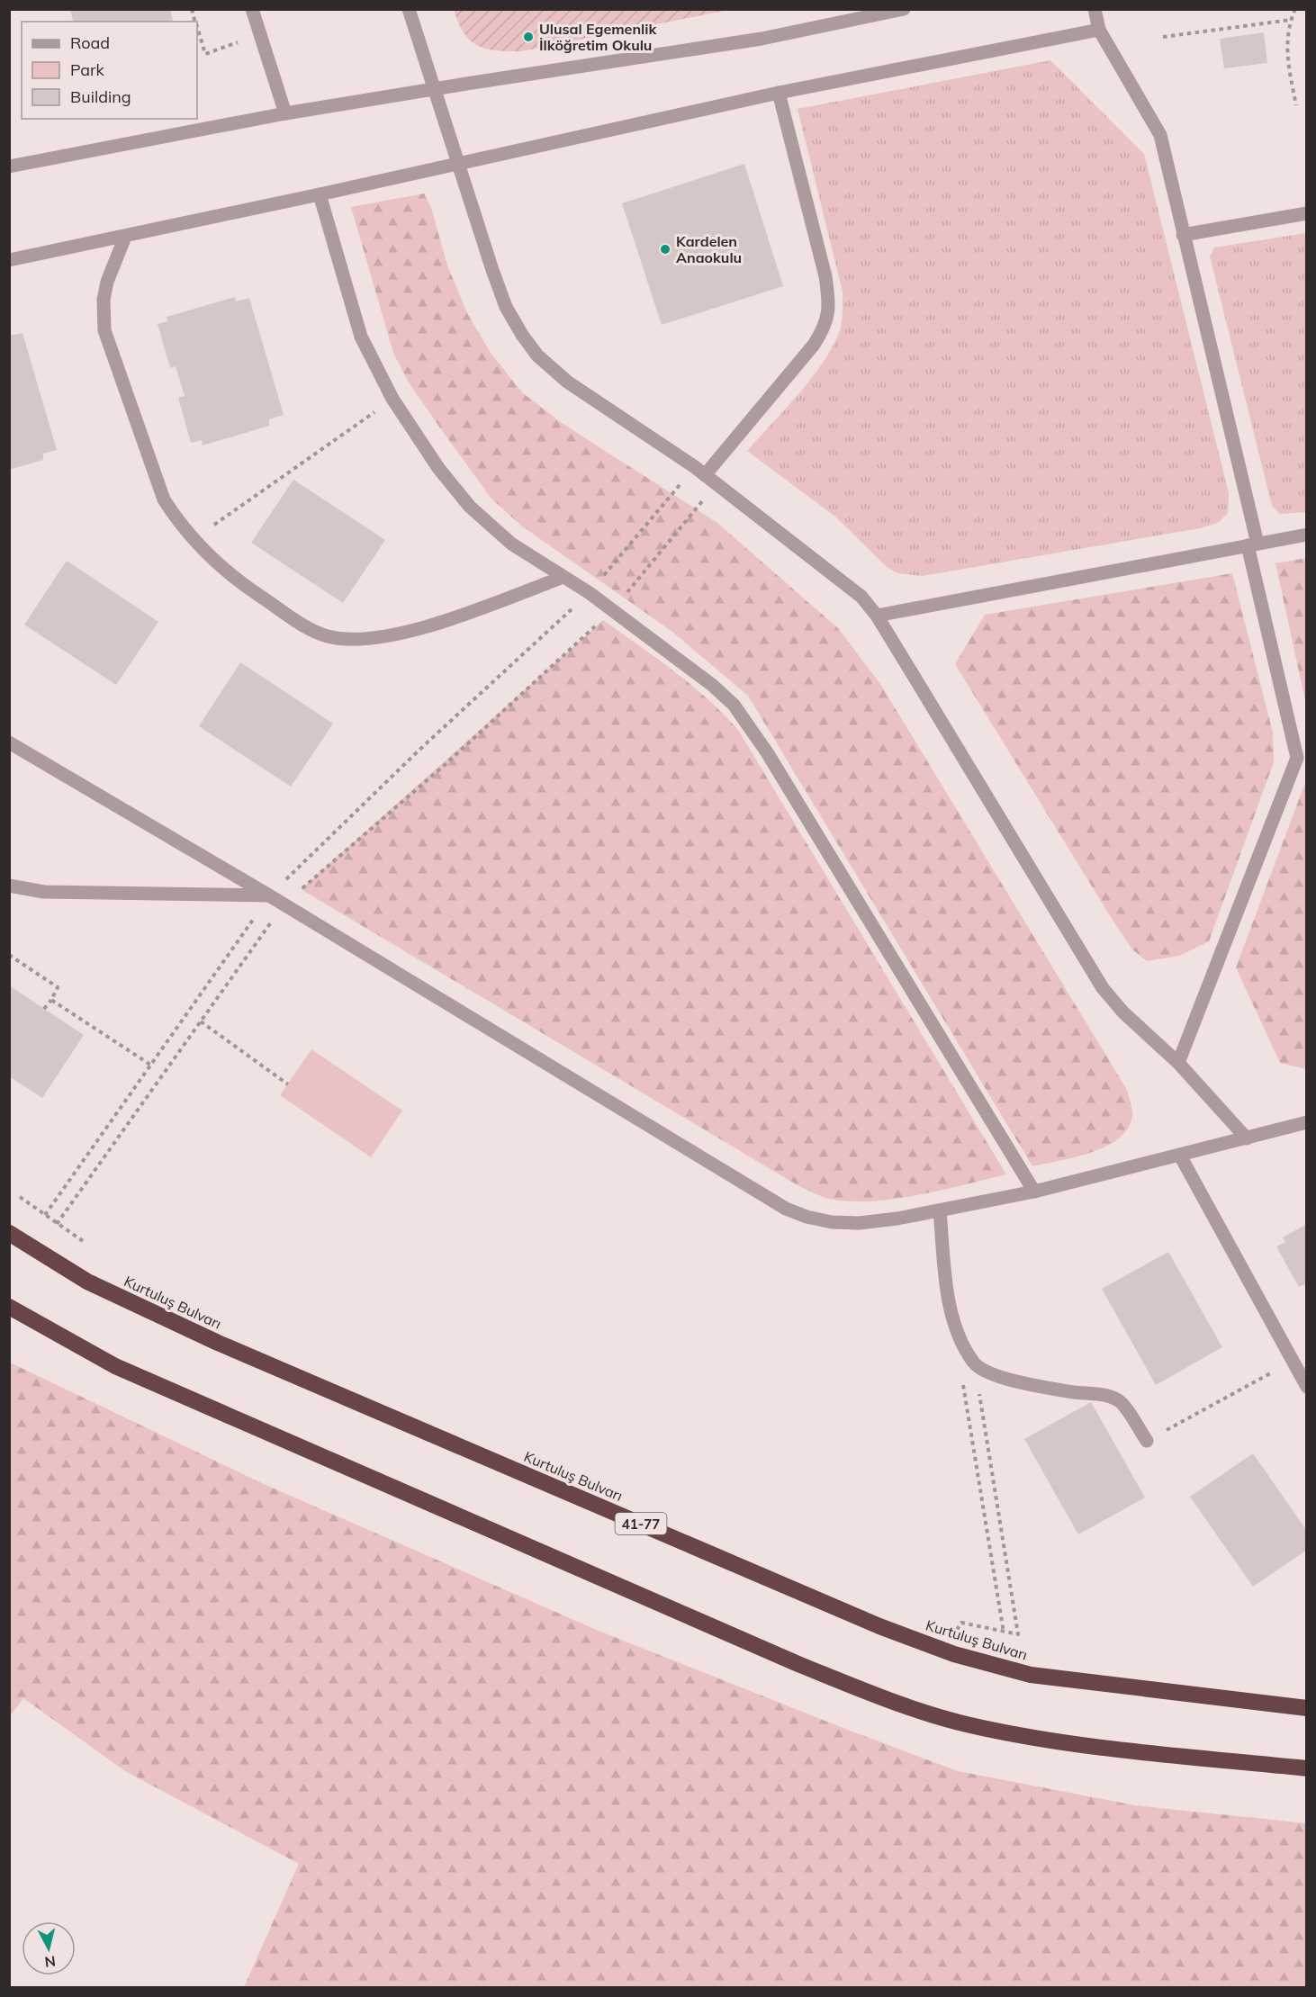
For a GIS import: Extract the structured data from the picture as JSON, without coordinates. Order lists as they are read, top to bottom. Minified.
{"streets":{"highway":["Kurtuluş Bulvarı","41-77"]},"places":["Ulusal Egemenlik İlköğretim Okulu","Kardelen Anaokulu"],"legend":["Road","Park","Building"],"north":"bottom"}
